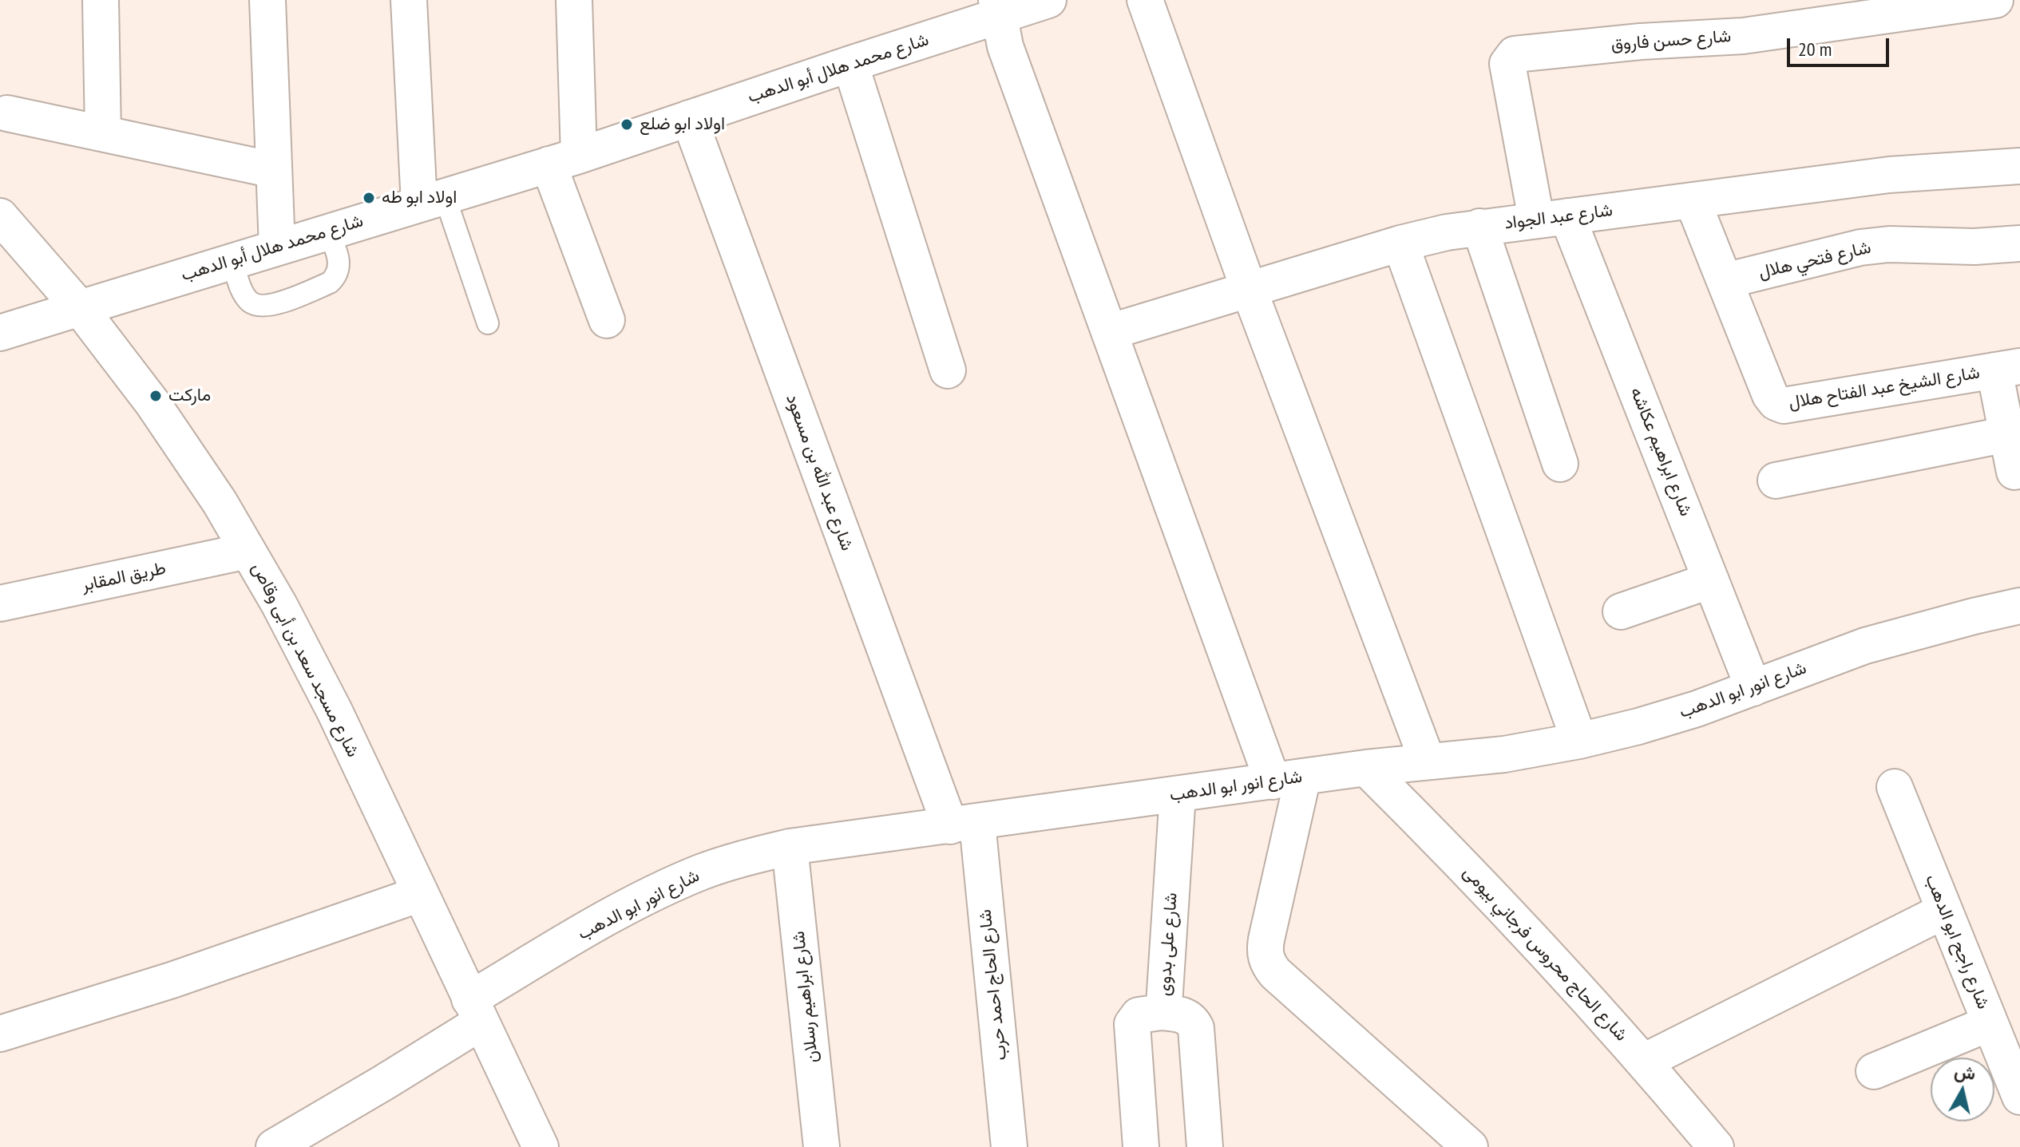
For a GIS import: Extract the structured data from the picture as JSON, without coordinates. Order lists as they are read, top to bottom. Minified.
{"streets":{"street":["شارع حسن فاروق","شارع محمد هلال أبو الدهب","شارع عبد الجواد","شارع فتحي هلال","شارع الشيخ عبد الفتاح هلال","شارع ابراهيم عكاشه","شارع عبد الله بن مسعود","طريق المقابر","شارع مسجد سعد بن أبى وقاص","شارع انور ابو الدهب","شارع راجح ابو الدهب","شارع على بدوى","شارع الحاج محروس فرجاني بيومى","شارع الحاج احمد حرب","شارع ابراهيم رسلان"]},"crossings":[["شارع حسن فاروق","شارع عبد الجواد"],["شارع حسن فاروق","شارع ابراهيم عكاشه"],["شارع محمد هلال أبو الدهب","شارع عبد الله بن مسعود"],["شارع محمد هلال أبو الدهب","شارع مسجد سعد بن أبى وقاص"],["شارع عبد الجواد","شارع الشيخ عبد الفتاح هلال"],["شارع عبد الجواد","شارع ابراهيم عكاشه"],["شارع فتحي هلال","شارع الشيخ عبد الفتاح هلال"],["شارع ابراهيم عكاشه","شارع انور ابو الدهب"],["شارع عبد الله بن مسعود","شارع انور ابو الدهب"],["شارع عبد الله بن مسعود","شارع الحاج احمد حرب"],["طريق المقابر","شارع مسجد سعد بن أبى وقاص"],["شارع مسجد سعد بن أبى وقاص","شارع انور ابو الدهب"],["شارع انور ابو الدهب","شارع على بدوى"],["شارع انور ابو الدهب","شارع الحاج محروس فرجاني بيومى"],["شارع انور ابو الدهب","شارع الحاج احمد حرب"],["شارع انور ابو الدهب","شارع ابراهيم رسلان"]],"places":["اولاد ابو ضلع","اولاد ابو طه","ماركت"],"scale_bar":"20 m","north":"top"}
